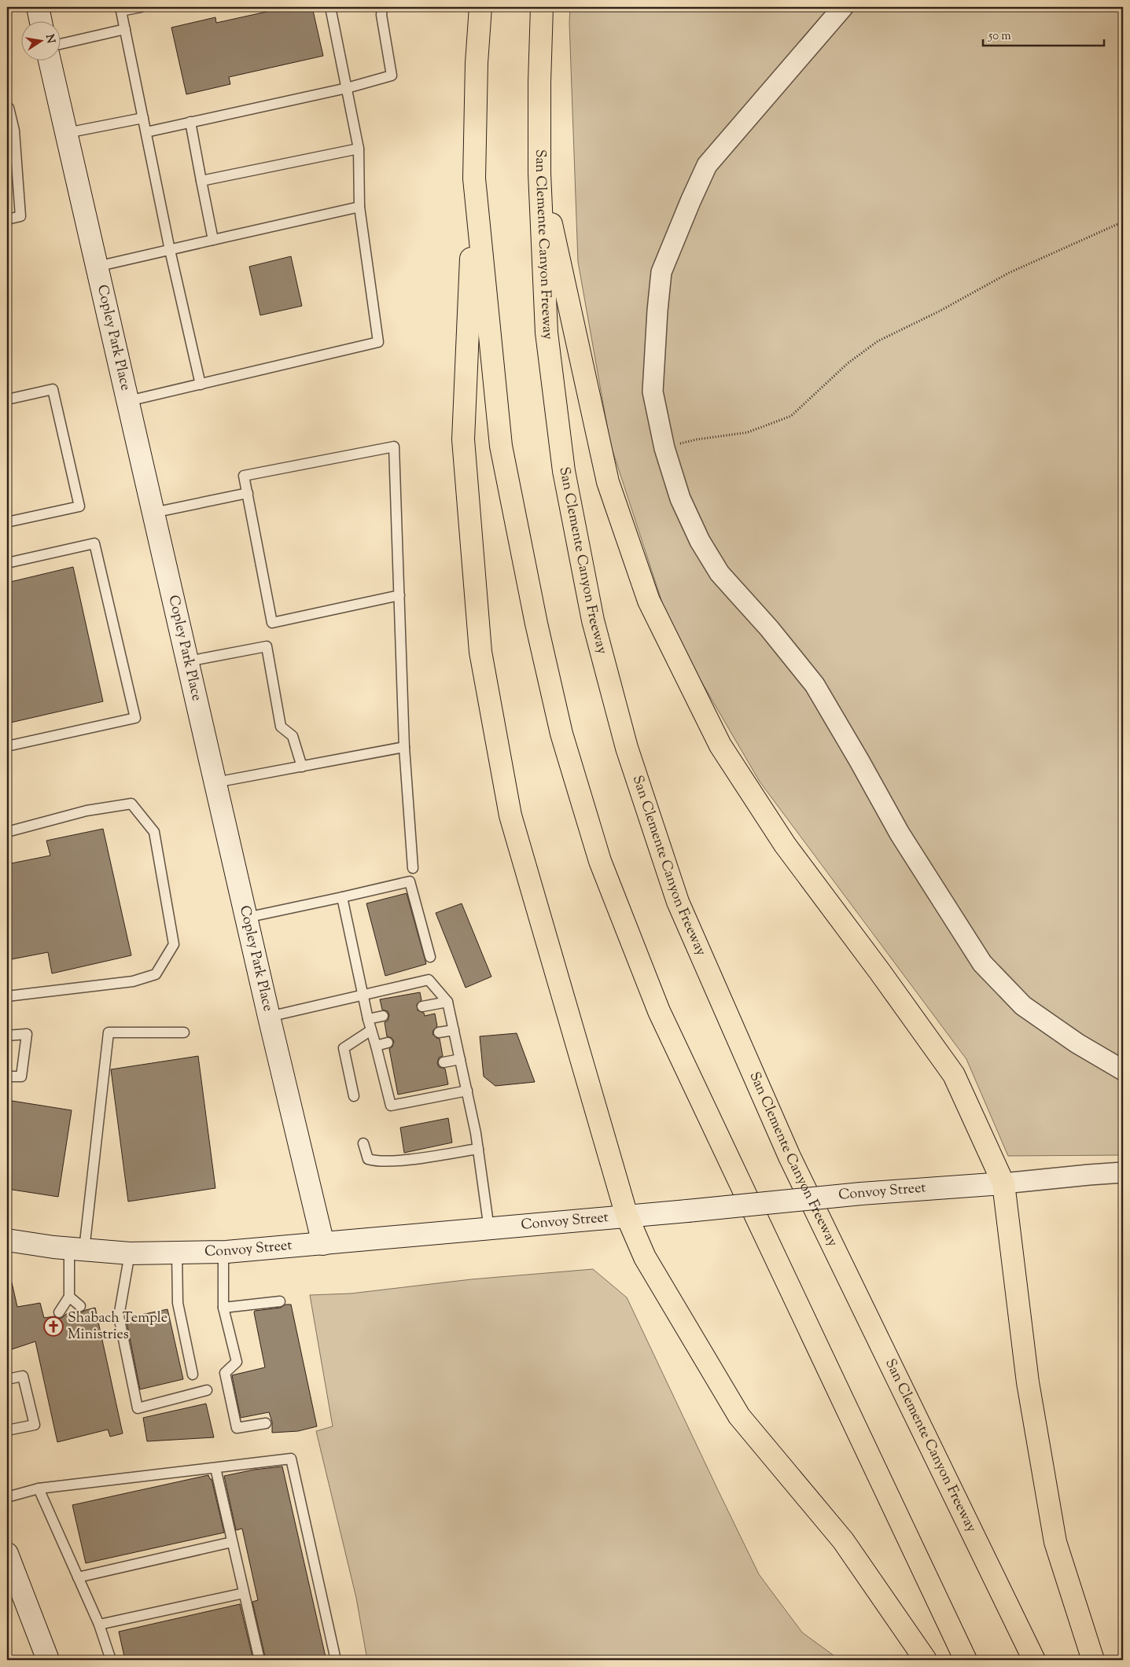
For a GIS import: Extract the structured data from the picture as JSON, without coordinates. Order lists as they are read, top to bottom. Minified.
{"streets":{"highway":["San Clemente Canyon Freeway"],"main road":["Copley Park Place","Convoy Street"]},"crossings":[["Copley Park Place","Convoy Street"]],"places":{"church":["Shabach Temple Ministries"]},"scale_bar":"50 m","north":"right"}
